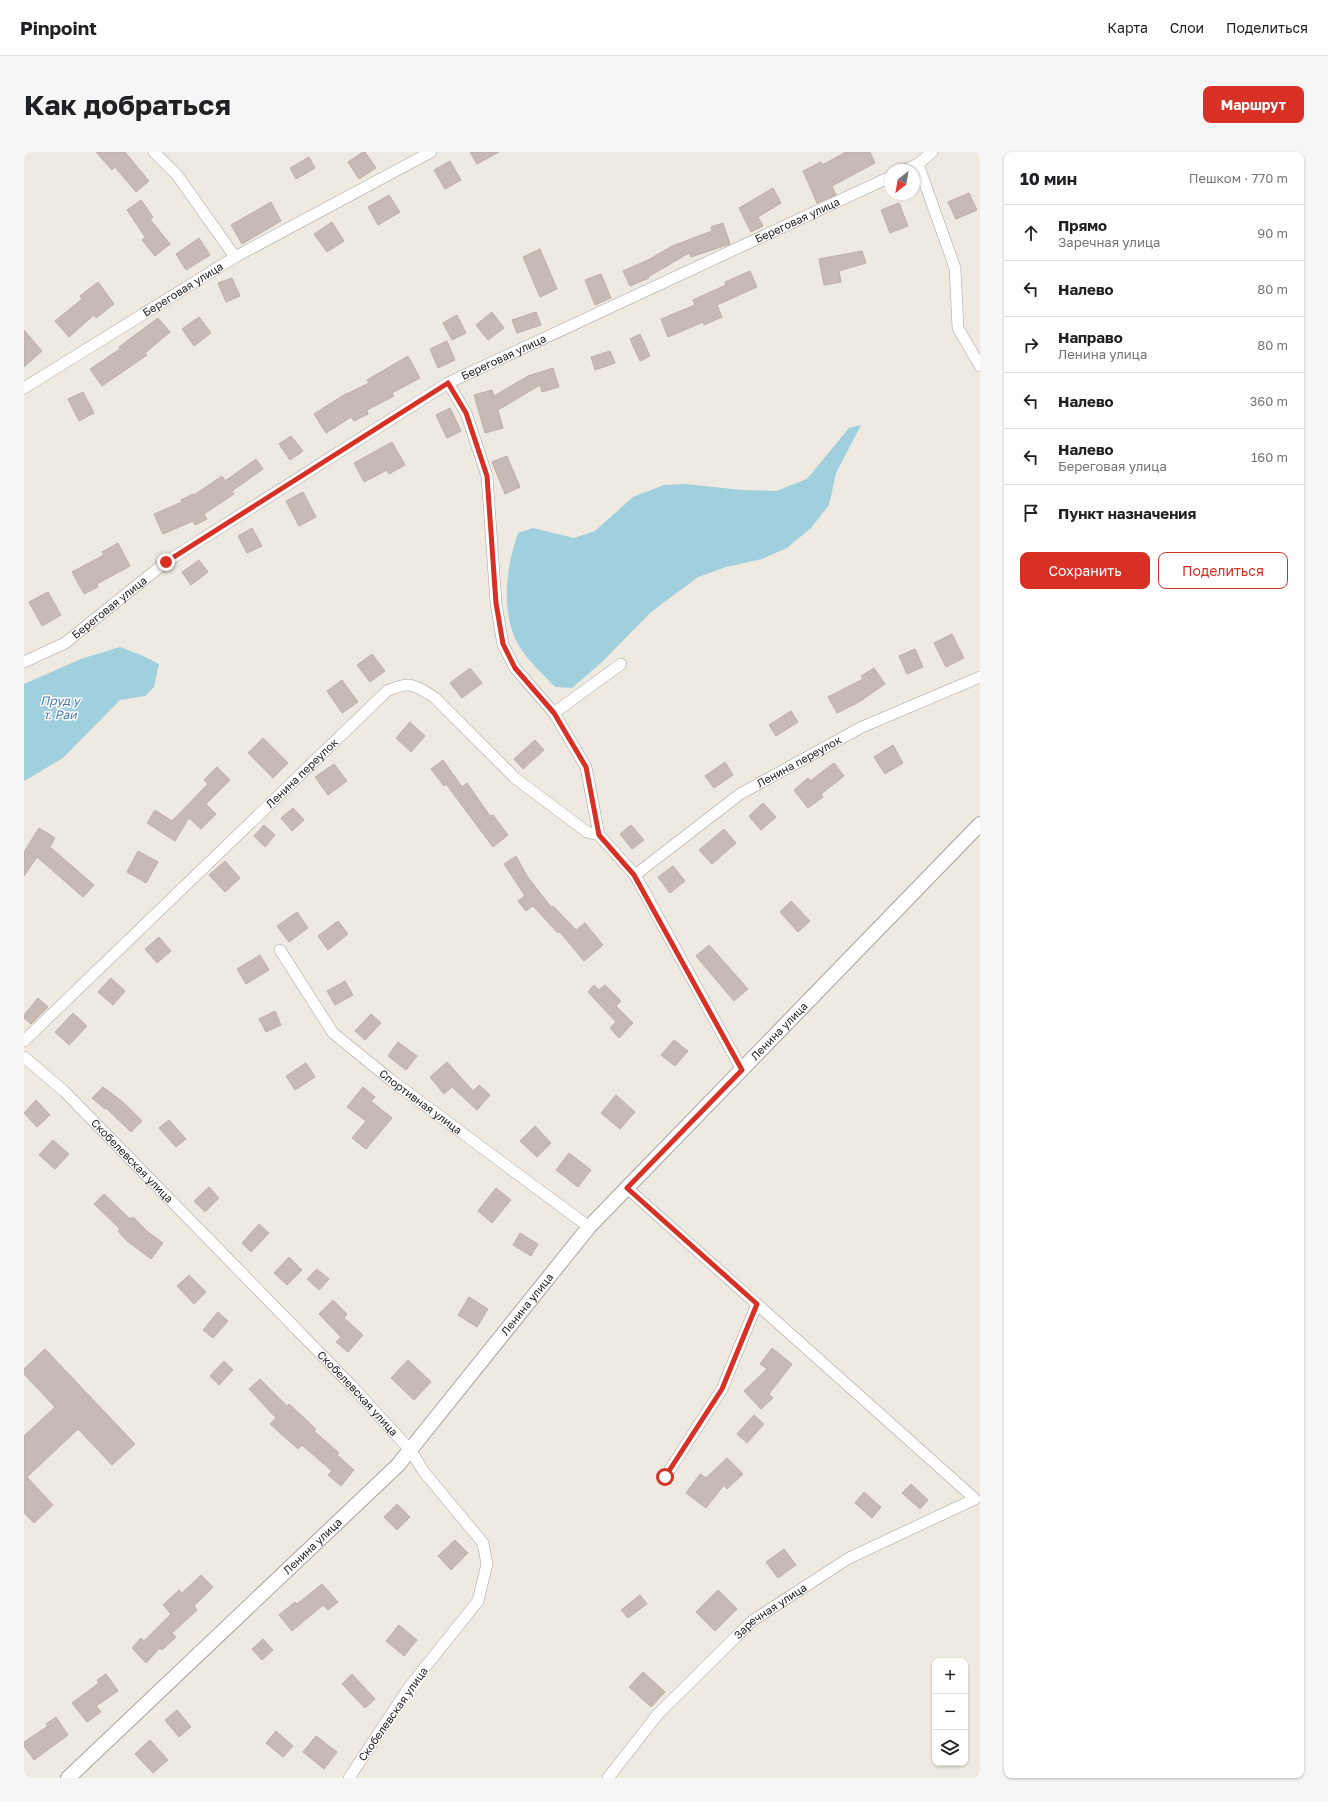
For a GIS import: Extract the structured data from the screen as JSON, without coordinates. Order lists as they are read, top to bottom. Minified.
{"streets":{"street":["Береговая улица","Ленина переулок","Ленина улица","Спортивная улица","Скобелевская улица","Заречная улица"]},"crossings":[["Ленина улица","Спортивная улица"],["Ленина улица","Скобелевская улица"]],"water":["Пруд у т. Раи"],"north":"bottom left","page":{"header":"Pinpoint","nav":["Карта","Слои","Поделиться"],"buttons":["Маршрут",["Сохранить","Поделиться"]],"title":"Как добраться","heading":["10 мин","Пешком · 770 m"],"list":[["Прямо","Заречная улица","90 m"],["Налево","80 m"],["Направо","Ленина улица","80 m"],["Налево","360 m"],["Налево","Береговая улица","160 m"],"Пункт назначения"],"map_buttons":["+","−"]}}
